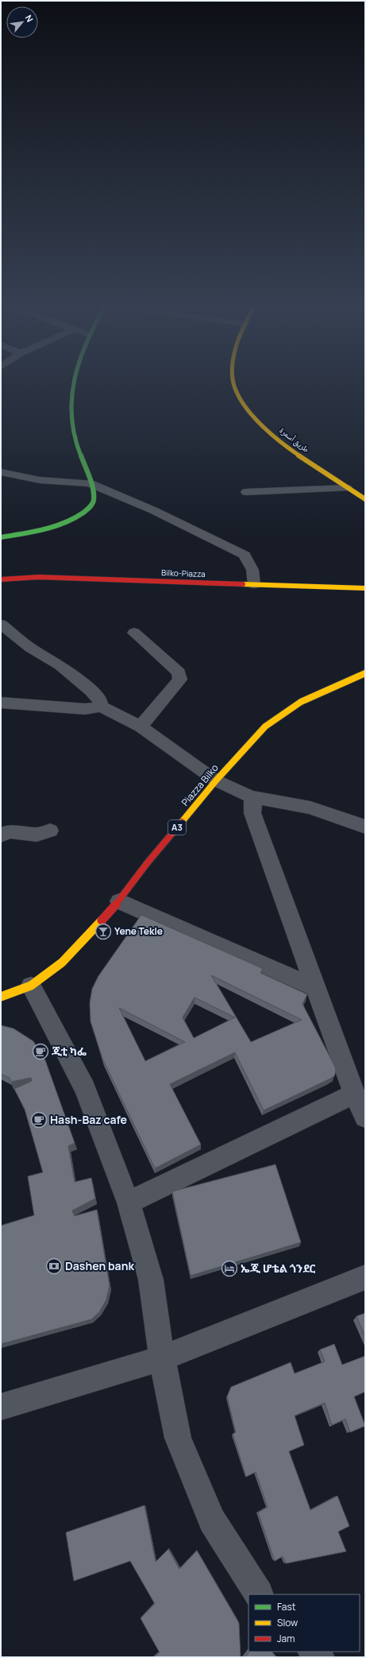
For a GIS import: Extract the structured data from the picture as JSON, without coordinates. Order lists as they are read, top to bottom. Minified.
{"streets":{"street":["طريق أسمرة","Bilko-Piazza","Piazza Bilko","A3"]},"places":{"bar":["Yene Tekle"],"cafe":["ጂቲ ካፌ","Hash-Baz cafe"],"bank":["Dashen bank"],"hotel":["ኤጂ ሆቴል ጎንደር"]},"legend":["Fast","Slow","Jam"],"north":"top right"}
